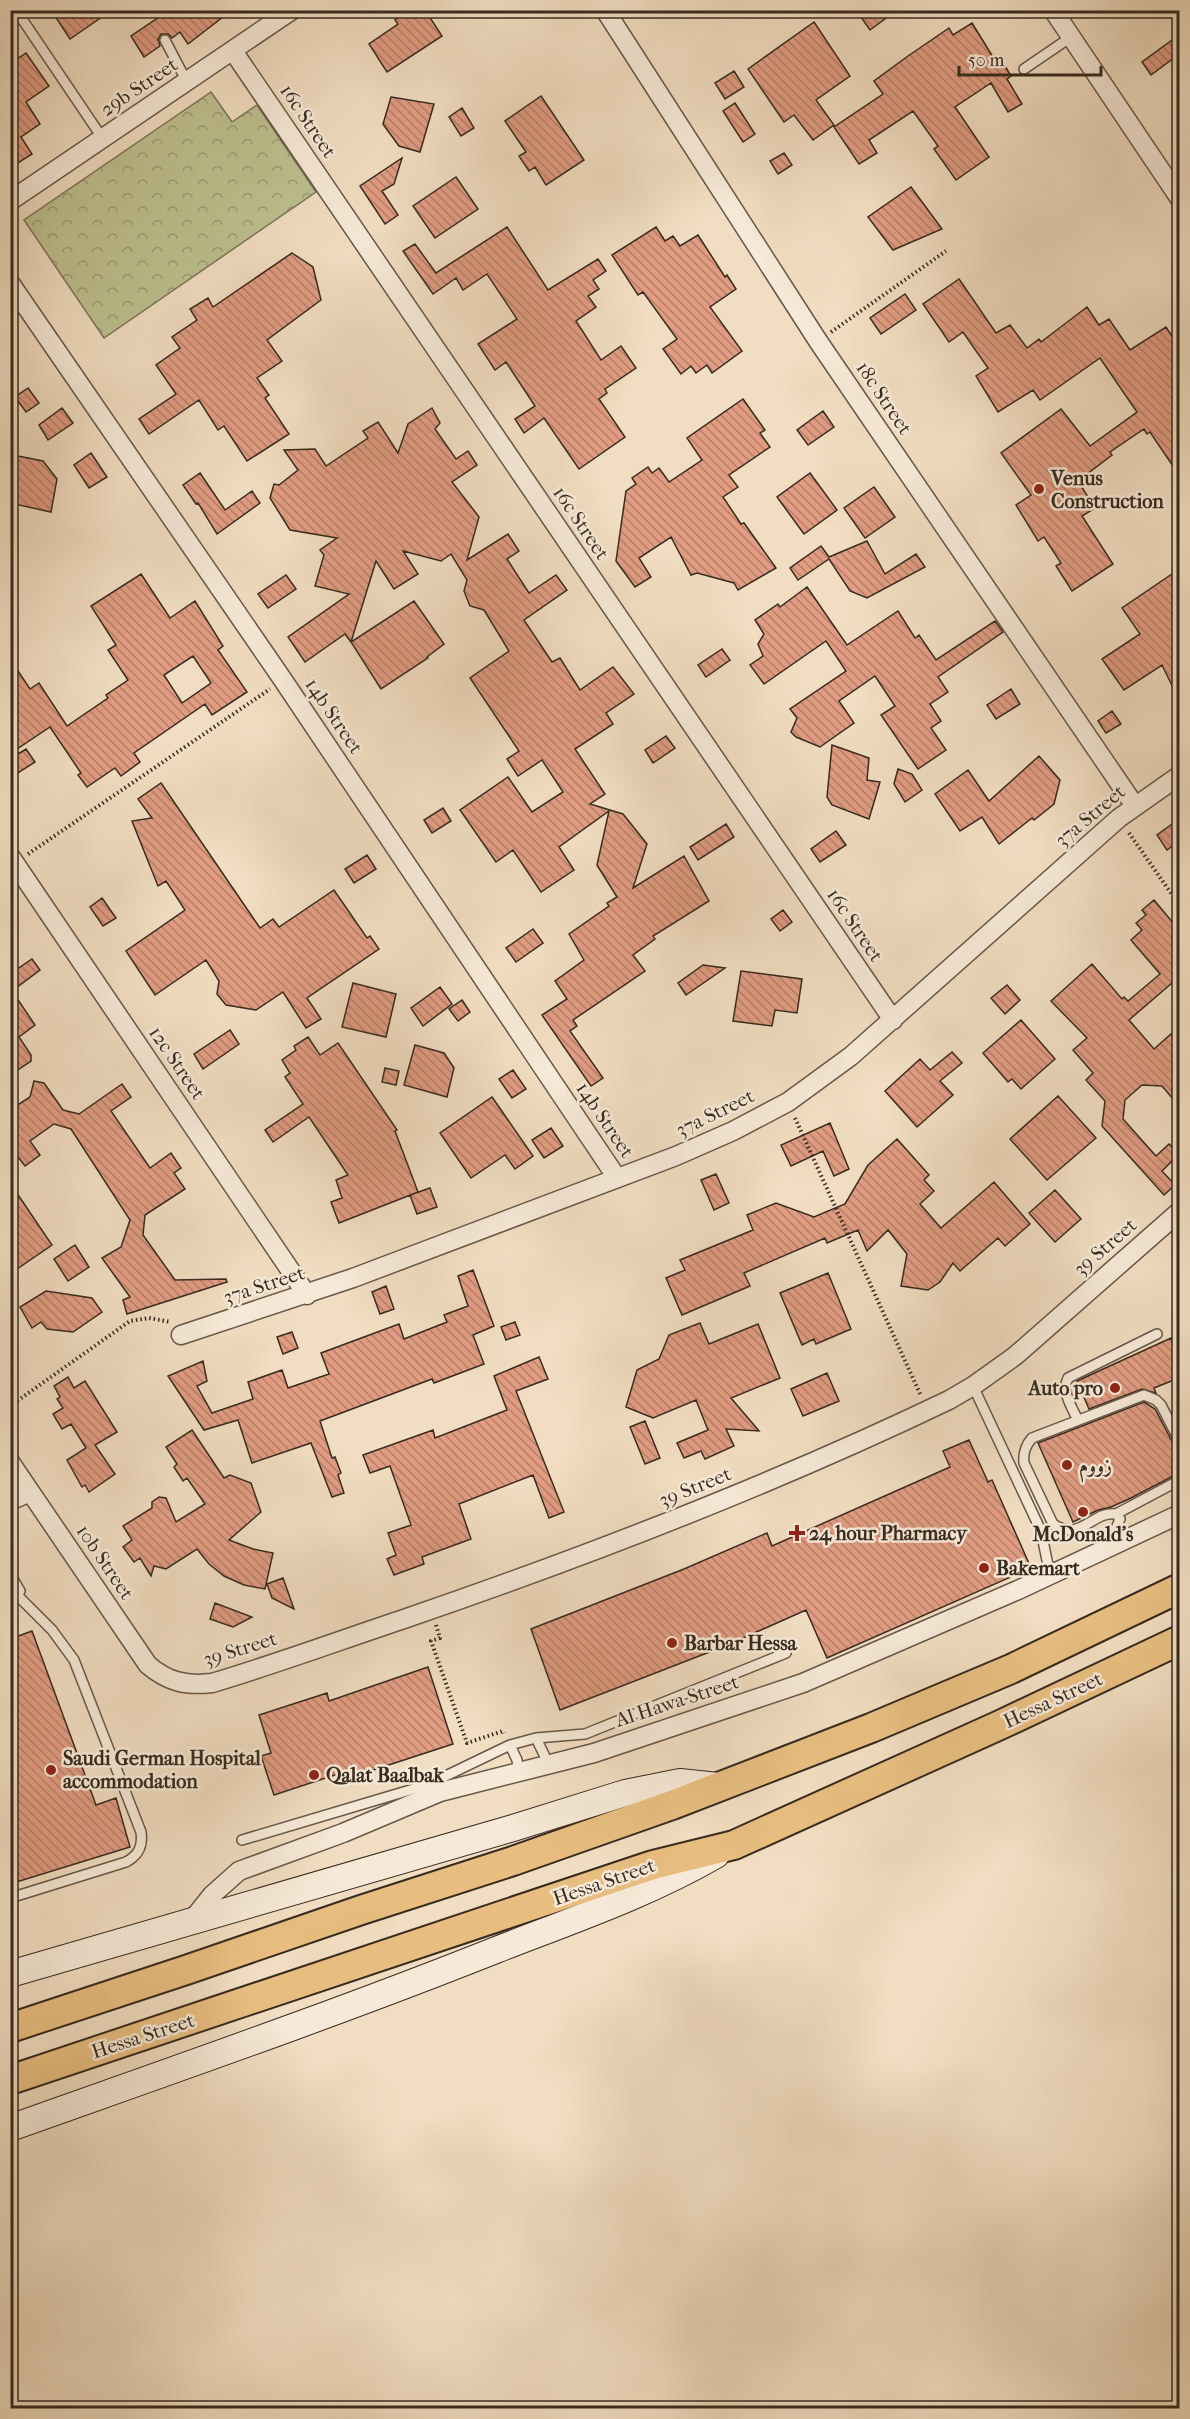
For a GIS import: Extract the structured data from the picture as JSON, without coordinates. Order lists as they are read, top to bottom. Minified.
{"streets":{"main road":["Hessa Street"],"street":["29b Street","16c Street","18c Street","14b Street","37a Street","12c Street","39 Street","10b Street","Al Hawa Street"]},"crossings":[["29b Street","16c Street"],["16c Street","37a Street"],["18c Street","37a Street"],["14b Street","37a Street"],["37a Street","12c Street"],["39 Street","10b Street"]],"places":{"other":["Venus Construction","Auto pro","زووم","McDonald's","Bakemart","Barbar Hessa","Saudi German Hospital accommodation","Qalat Baalbak"],"health":["24 hour Pharmacy"]},"scale_bar":"50 m"}
